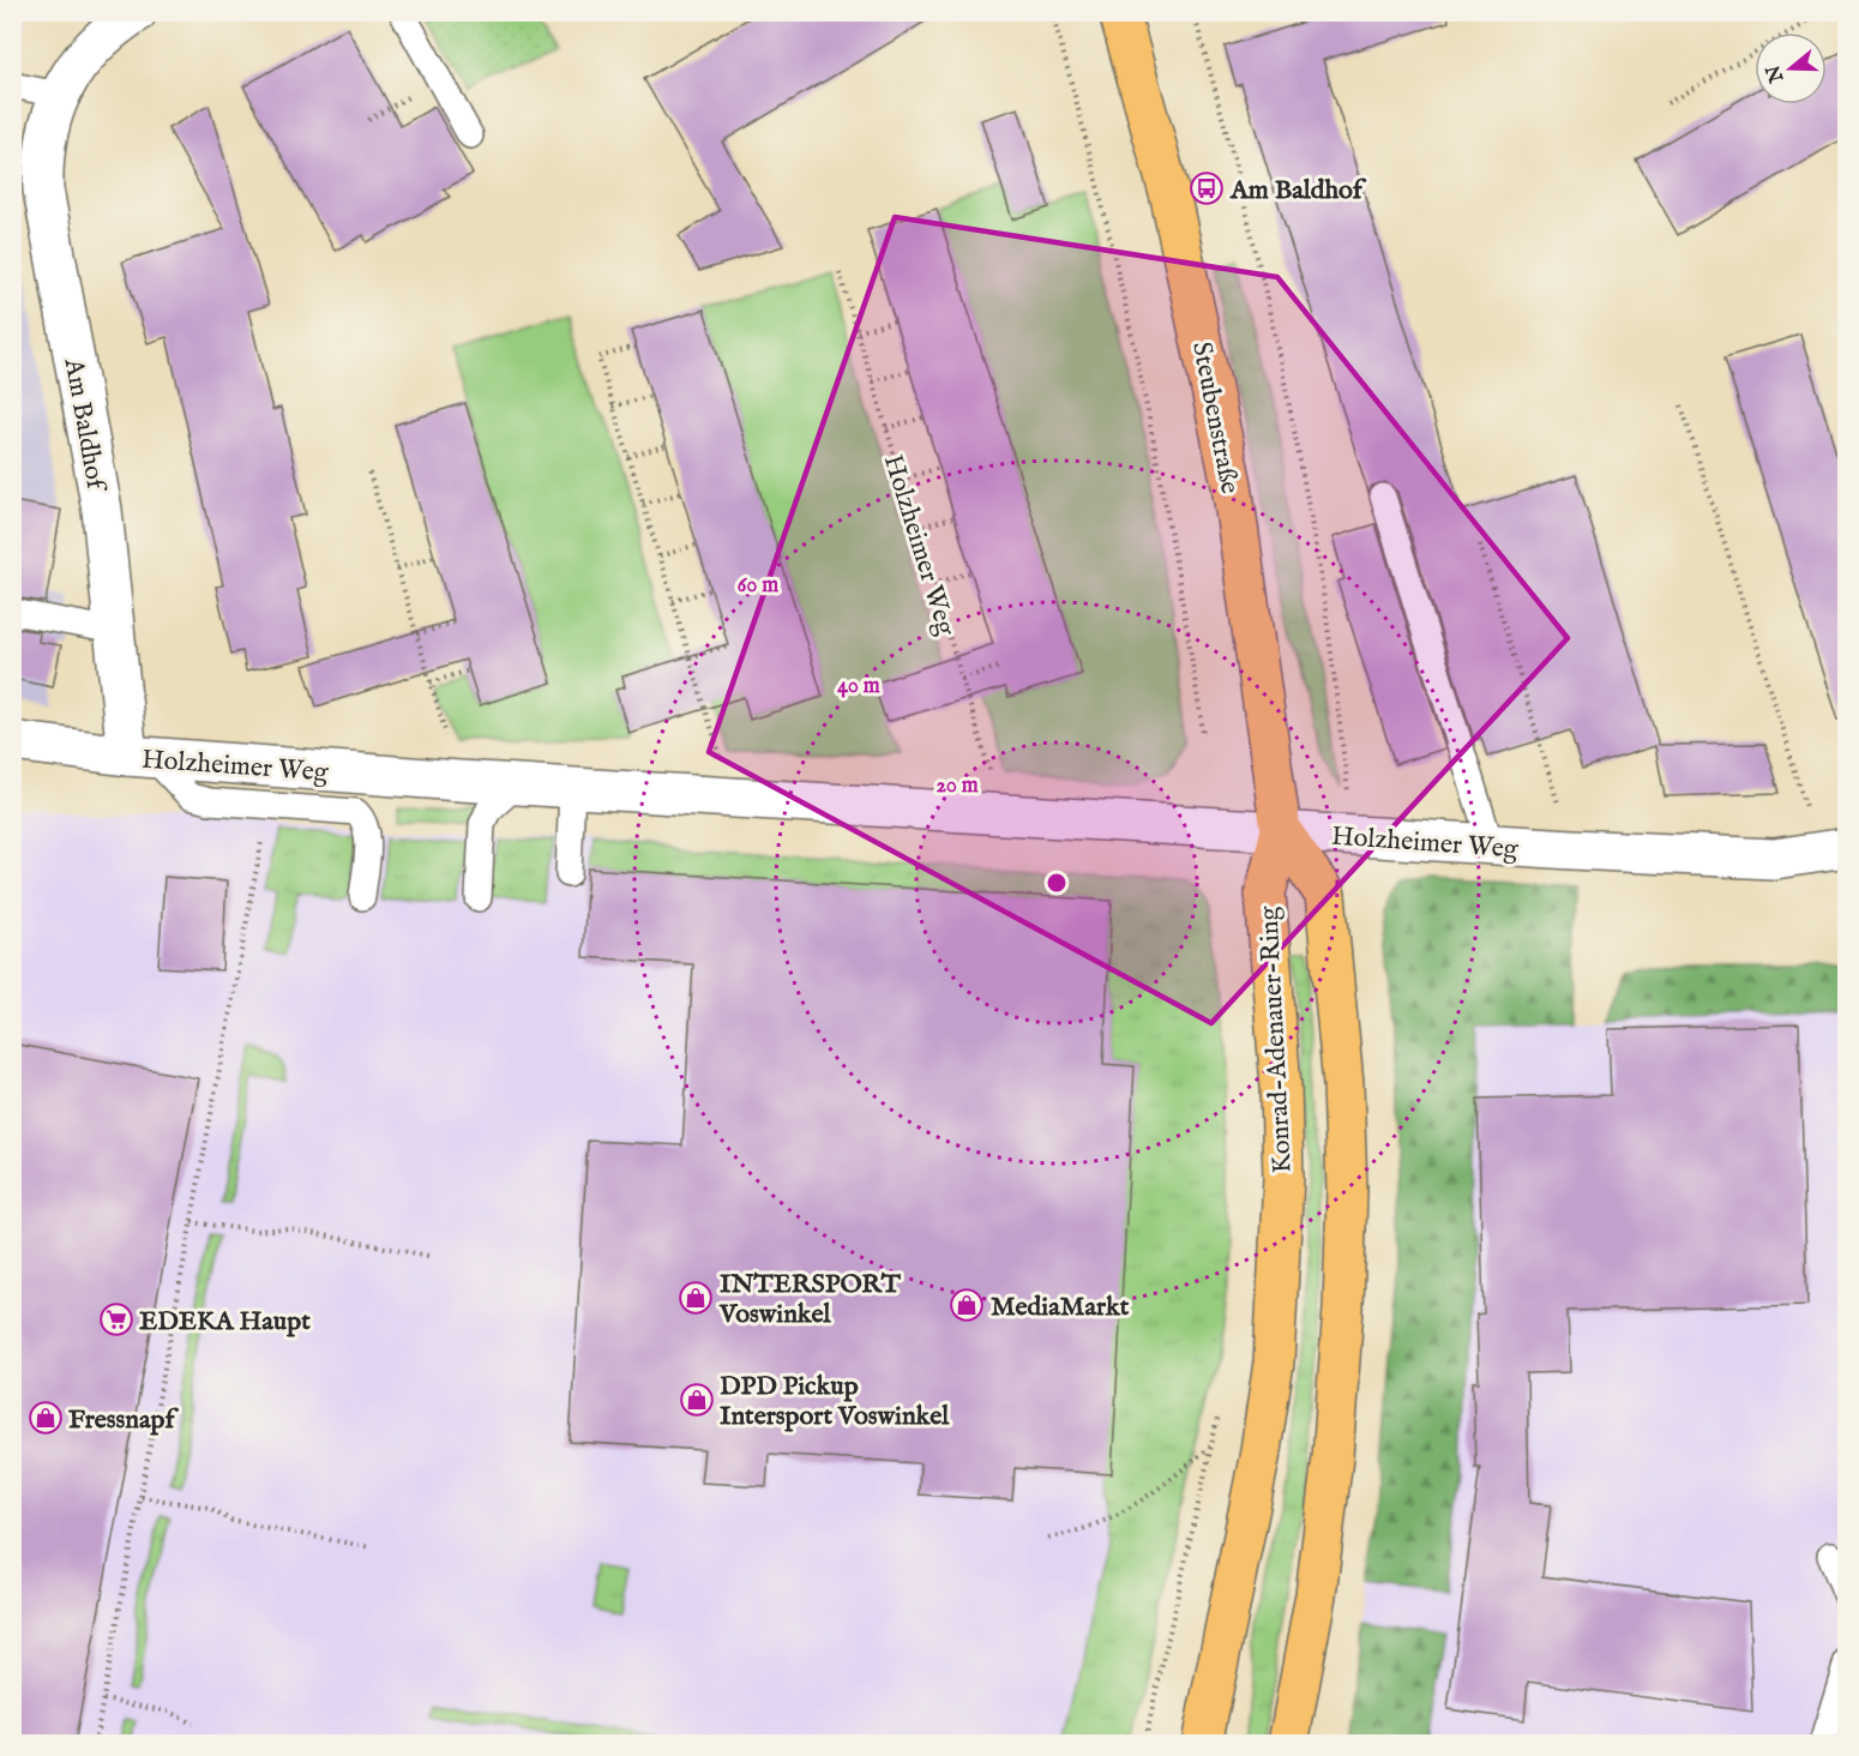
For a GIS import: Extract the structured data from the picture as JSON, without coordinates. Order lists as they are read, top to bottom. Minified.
{"streets":{"main road":["Steubenstraße","Konrad-Adenauer-Ring"],"street":["Am Baldhof","Holzheimer Weg"]},"crossings":[["Steubenstraße","Holzheimer Weg"],["Steubenstraße","Konrad-Adenauer-Ring"],["Am Baldhof","Holzheimer Weg"],["Holzheimer Weg","Konrad-Adenauer-Ring"]],"places":{"bus stop":["Am Baldhof"],"shop":["INTERSPORT Voswinkel","MediaMarkt","DPD Pickup Intersport Voswinkel","Fressnapf"],"supermarket":["EDEKA Haupt"]},"north":"left","rings":["60 m","40 m","20 m"]}
